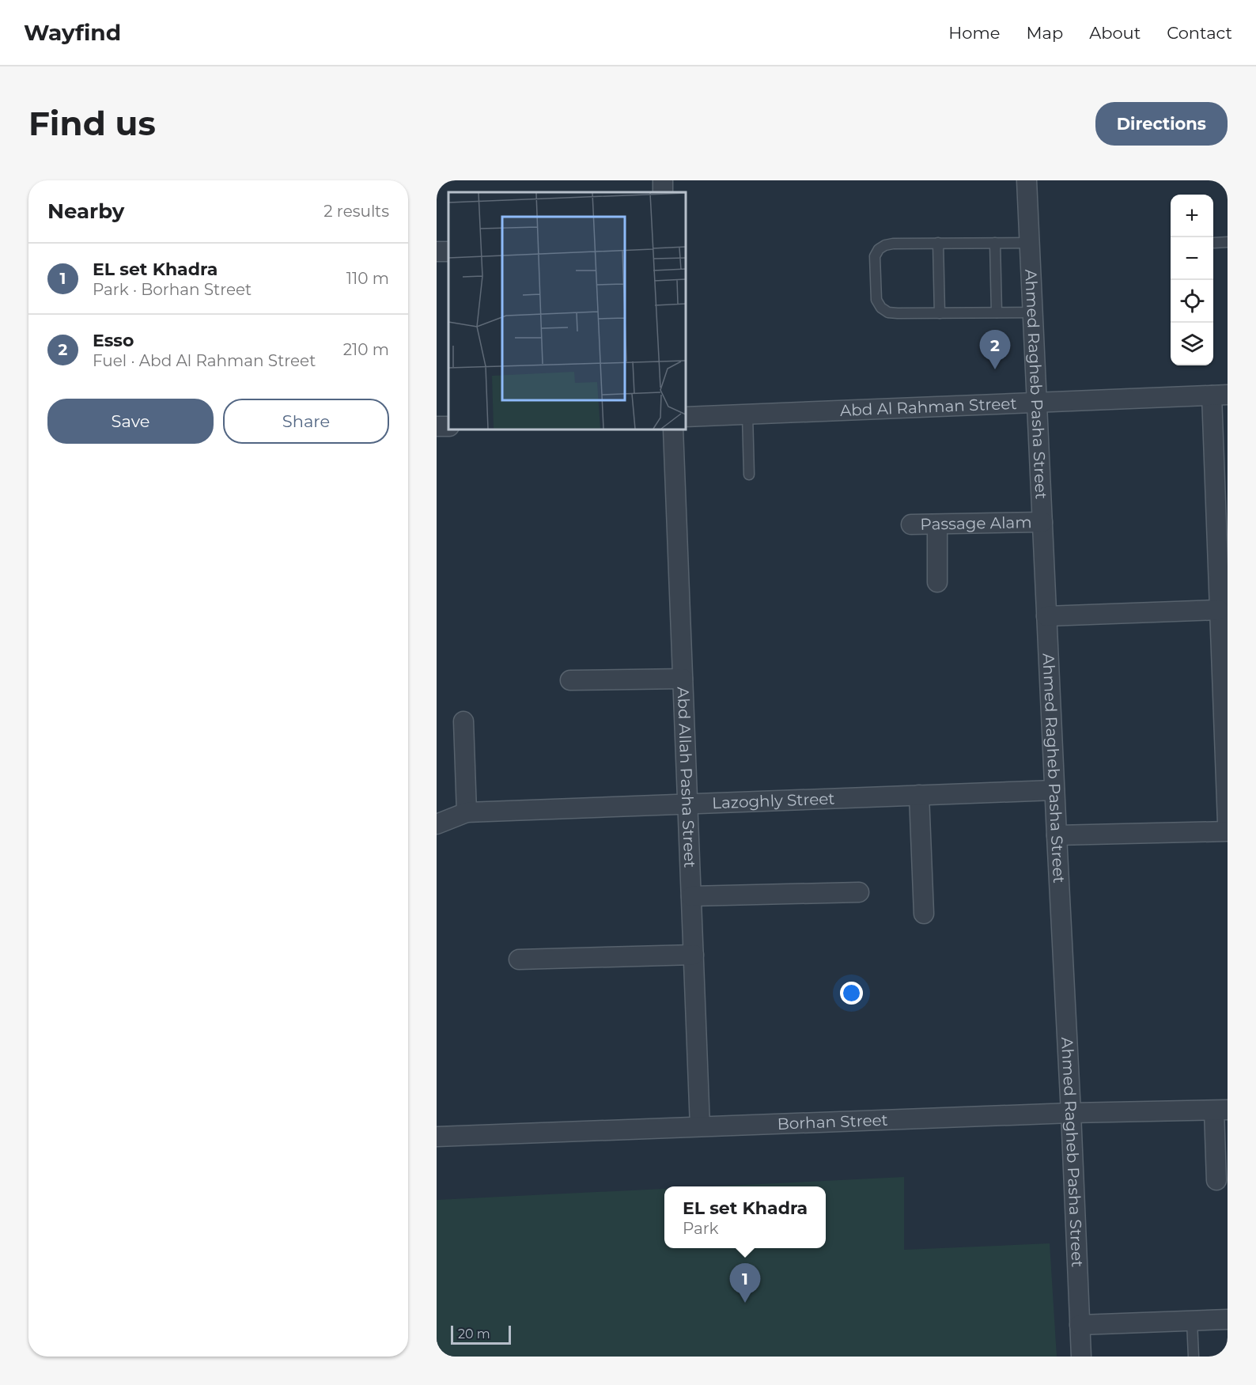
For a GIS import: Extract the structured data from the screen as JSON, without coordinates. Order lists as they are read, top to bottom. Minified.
{"streets":{"street":["Ahmed Ragheb Pasha Street","Abd Al Rahman Street","Passage Alam","Abd Allah Pasha Street","Lazoghly Street","Borhan Street"]},"crossings":[["Ahmed Ragheb Pasha Street","Abd Al Rahman Street"],["Ahmed Ragheb Pasha Street","Passage Alam"],["Ahmed Ragheb Pasha Street","Lazoghly Street"],["Ahmed Ragheb Pasha Street","Borhan Street"],["Abd Allah Pasha Street","Lazoghly Street"],["Abd Allah Pasha Street","Borhan Street"]],"scale_bar":"20 m","page":{"header":"Wayfind","nav":["Home","Map","About","Contact"],"buttons":["Directions",["Save","Share"]],"title":"Find us","heading":["Nearby","2 results"],"map_buttons":["+","−"],"list":[{"mark":"1","name":"EL set Khadra","note":"Park · Borhan Street","value":"110 m"},{"mark":"2","name":"Esso","note":"Fuel · Abd Al Rahman Street","value":"210 m"}],"pins":["2","1"],"popup":["EL set Khadra","Park"],"scale":"20 m"}}
